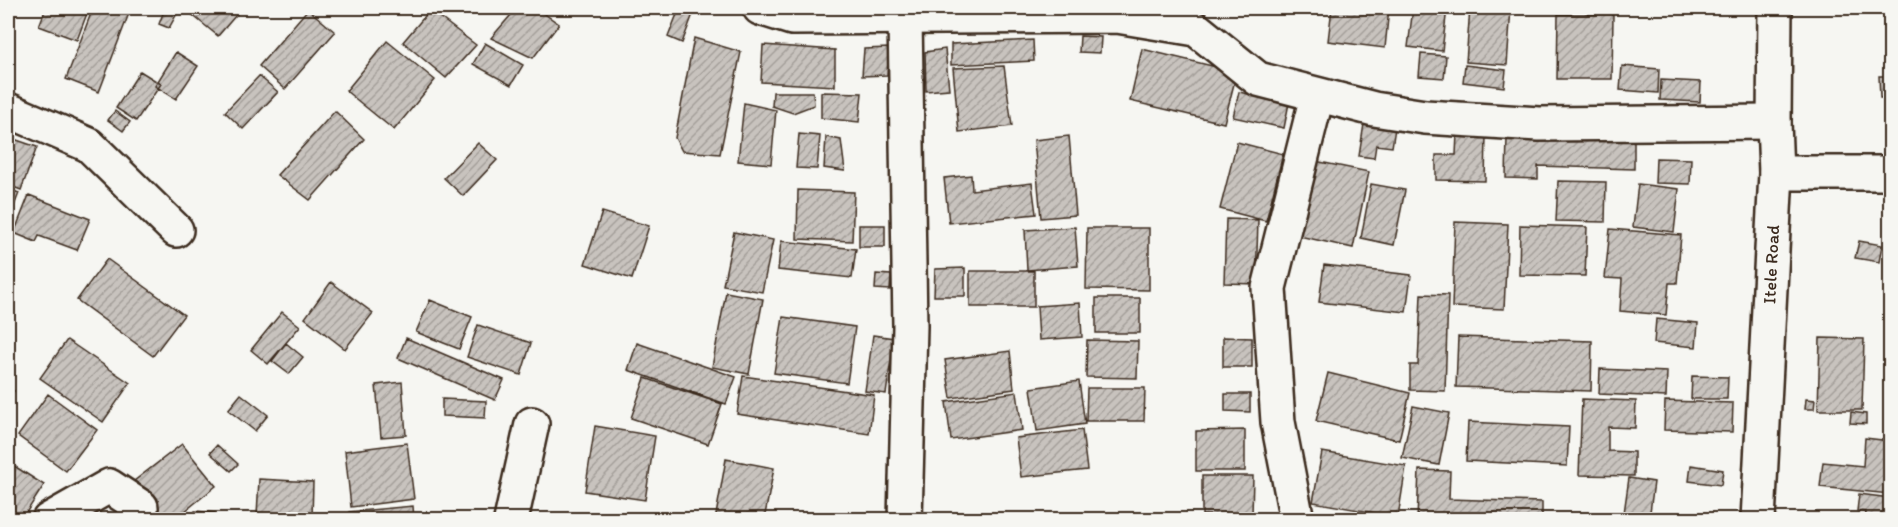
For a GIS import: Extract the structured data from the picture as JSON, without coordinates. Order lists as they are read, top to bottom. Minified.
{"streets":{"street":["Itele Road"]}}
